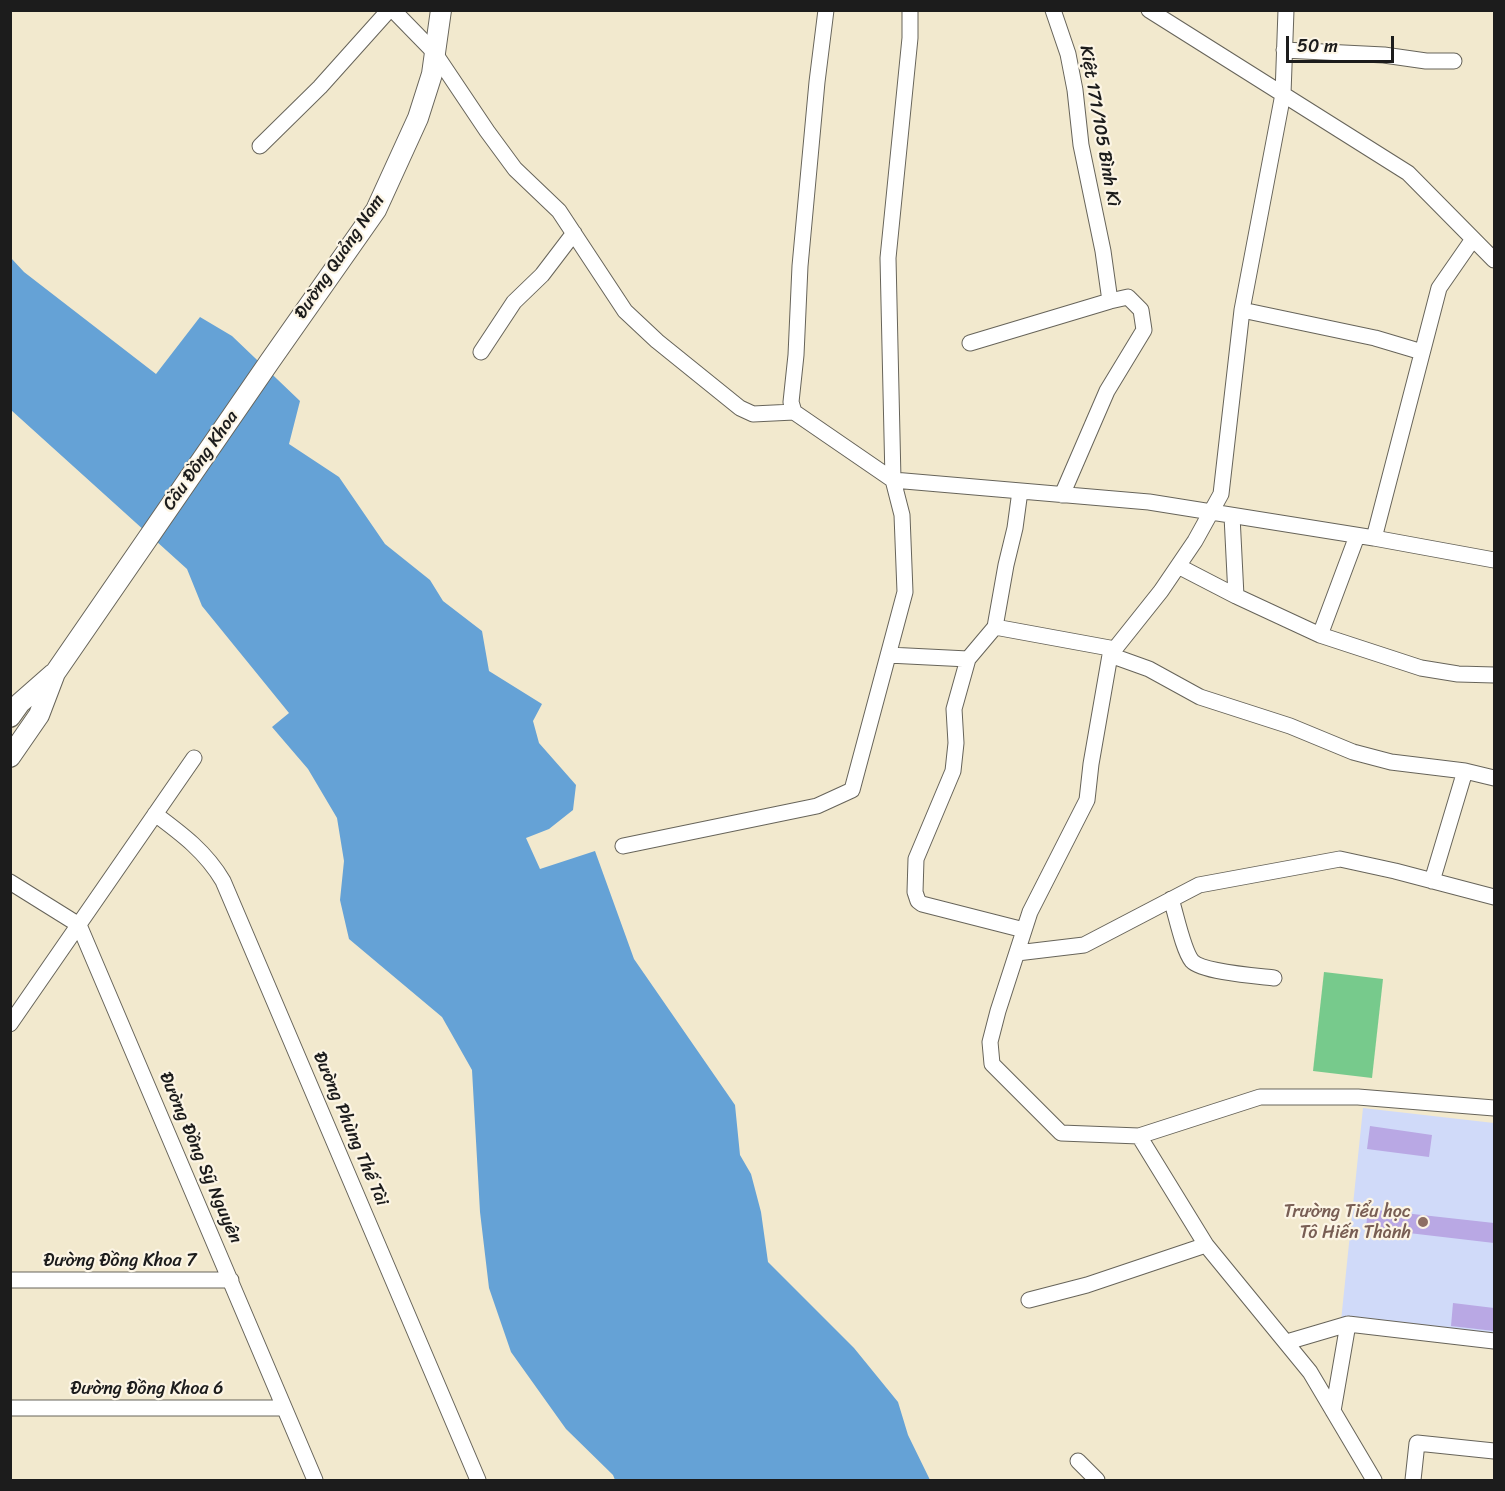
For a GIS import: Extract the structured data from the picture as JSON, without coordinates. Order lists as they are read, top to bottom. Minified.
{"streets":{"main road":["Đường Quảng Nam","Cầu Đồng Khoa"],"street":["Kiệt 171/105 Bình Kì","Đường Phùng Thế Tài","Đường Đồng Sỹ Nguyên","Đường Đồng Khoa 7","Đường Đồng Khoa 6"]},"crossings":[["Đường Quảng Nam","Cầu Đồng Khoa"],["Đường Đồng Sỹ Nguyên","Đường Đồng Khoa 7"],["Đường Đồng Sỹ Nguyên","Đường Đồng Khoa 6"]],"places":["Trường Tiểu học Tô Hiến Thành"],"scale_bar":"50 m"}
